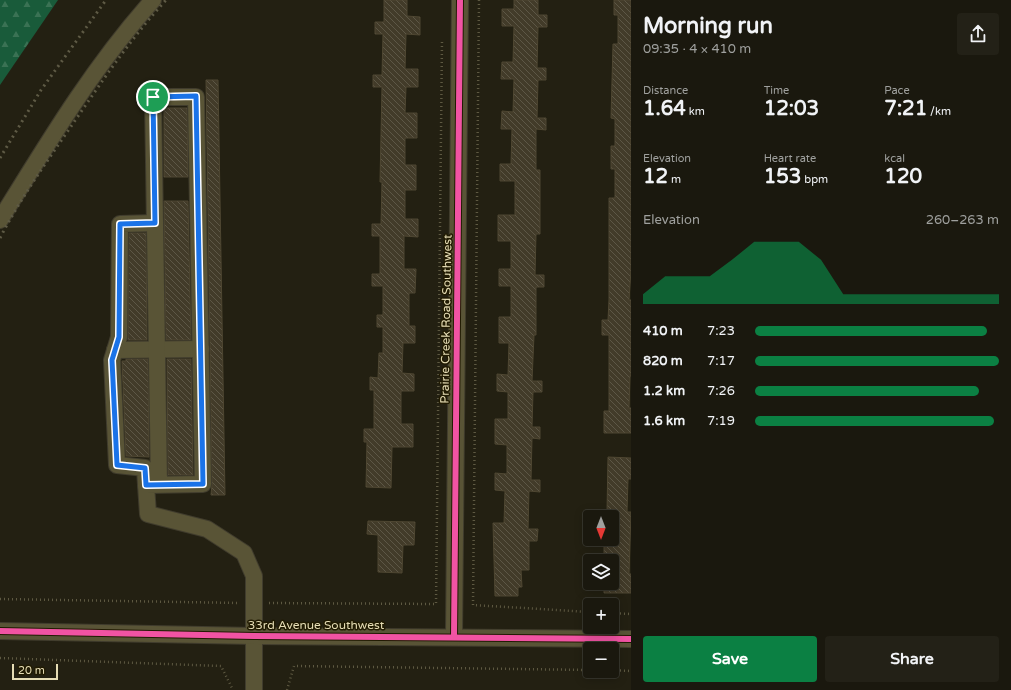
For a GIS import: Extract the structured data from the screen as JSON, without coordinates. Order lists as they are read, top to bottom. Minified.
{"streets":{"street":["Prairie Creek Road Southwest","33rd Avenue Southwest"]},"crossings":[["Prairie Creek Road Southwest","33rd Avenue Southwest"]],"scale_bar":"20 m","north":"bottom","page":{"heading":["Morning run","09:35 · 4 × 410 m"],"stats":[["Distance","1.64 km"],["Time","12:03"],["Pace","7:21 /km"],["Elevation","12 m"],["Heart rate","153 bpm"],["kcal","120"]],"chart":["Elevation","260–263 m"],"list":[{"name":"410 m","note":"7:23"},{"name":"820 m","note":"7:17"},{"name":"1.2 km","note":"7:26"},{"name":"1.6 km","note":"7:19"}],"map_buttons":["+","−"],"buttons":["Save","Share"],"scale":"20 m"}}
